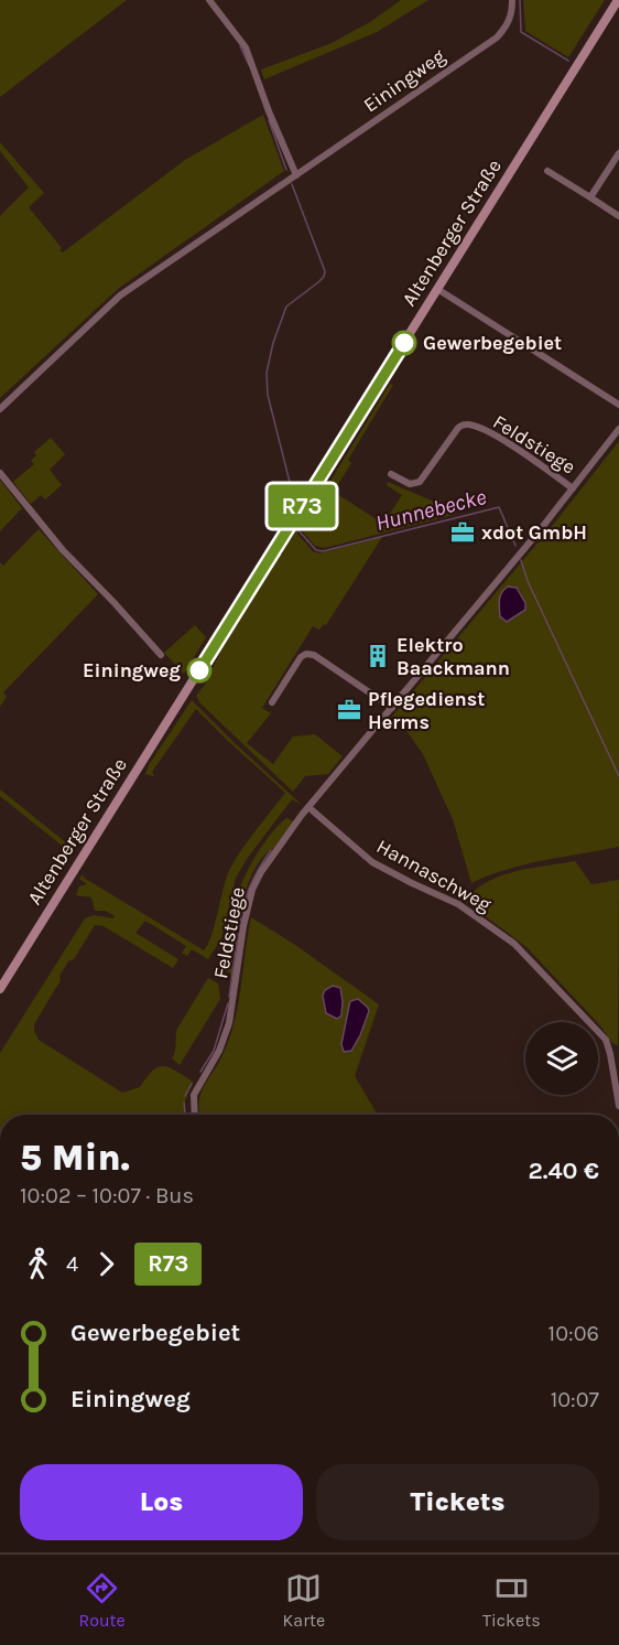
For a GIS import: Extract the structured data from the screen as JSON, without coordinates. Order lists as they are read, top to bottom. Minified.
{"streets":{"main road":["Altenberger Straße"],"street":["Einingweg","Feldstiege","Hannaschweg"]},"crossings":[["Feldstiege","Hannaschweg"]],"water":["Hunnebecke"],"places":{"other":["Gewerbegebiet","Einingweg"],"office":["xdot GmbH","Pflegedienst Herms"],"building":["Elektro Baackmann"]},"lines":["bus line R73"],"page":{"on_map":"R73","heading":["5 Min.","10:02 – 10:07 · Bus","2.40 €"],"legs":["4","R73"],"list":[{"name":"Gewerbegebiet","value":"10:06"},{"name":"Einingweg","value":"10:07"}],"buttons":["Los","Tickets"],"tabs":["Route","Karte","Tickets"]}}
